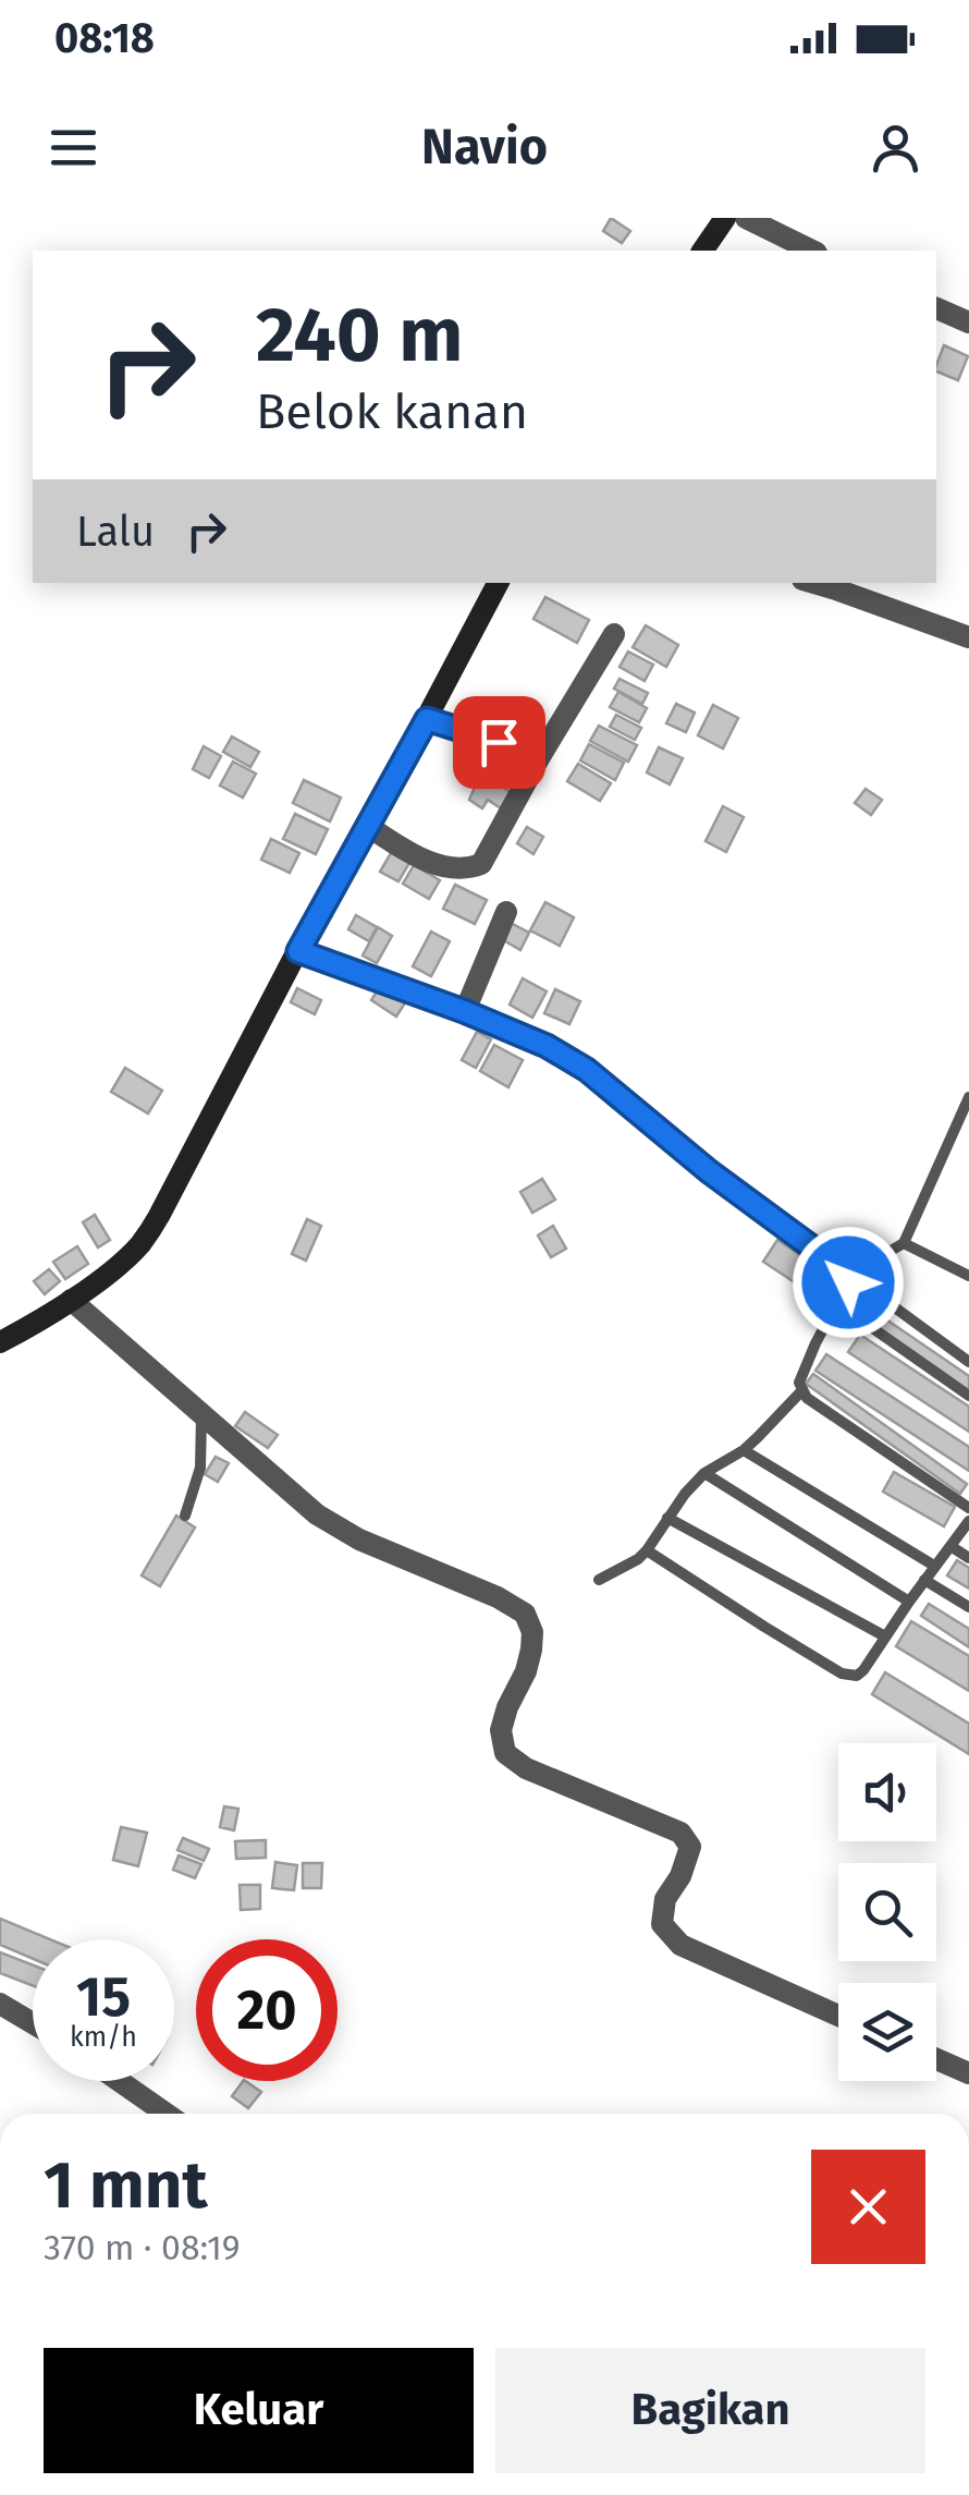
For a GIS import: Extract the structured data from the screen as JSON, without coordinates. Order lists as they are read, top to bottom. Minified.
{"page":{"status":"08:18","header":"Navio","turn":["240 m","Belok kanan"],"then":"Lalu","speed":"15 km/h","limit":"20","heading":["1 mnt","370 m · 08:19"],"buttons":["Keluar","Bagikan"]}}
